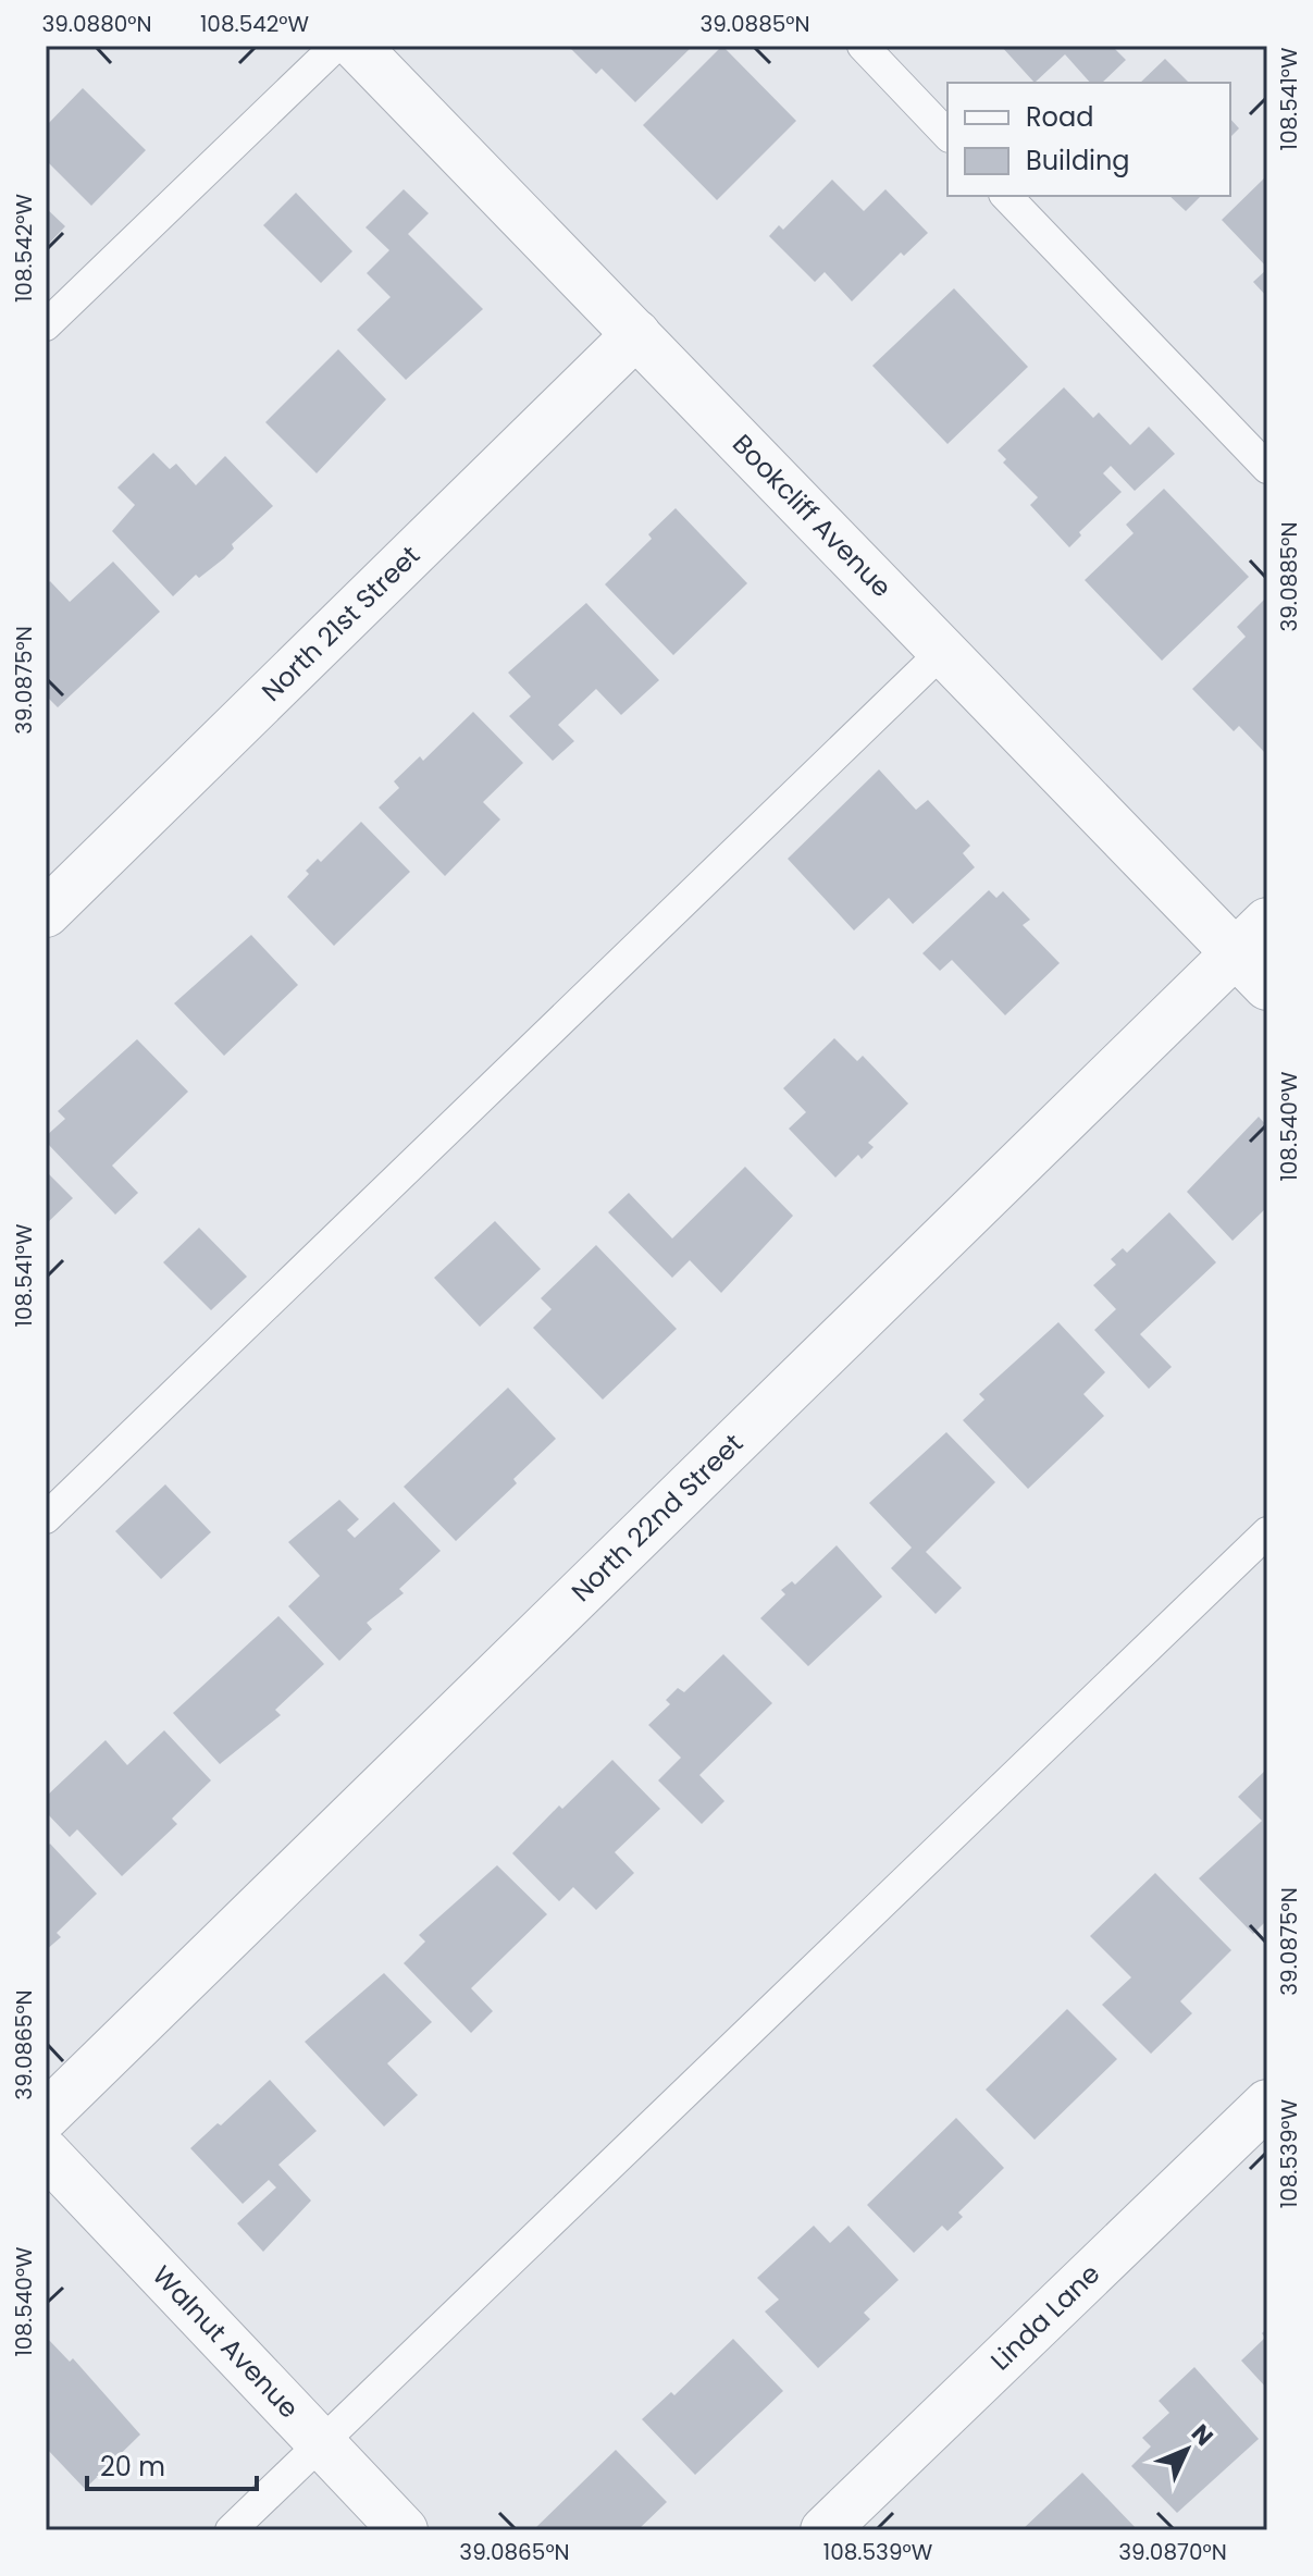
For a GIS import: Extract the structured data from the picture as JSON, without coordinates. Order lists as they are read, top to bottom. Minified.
{"streets":{"street":["Bookcliff Avenue","North 21st Street","North 22nd Street","Linda Lane","Walnut Avenue"]},"crossings":[["Bookcliff Avenue","North 21st Street"],["Bookcliff Avenue","North 22nd Street"]],"legend":["Road","Building"],"scale_bar":"20 m","north":"top right","coordinates":["39.0880°N","108.542°W","39.0885°N","108.541°W","39.0875°N","108.540°W","39.0865°N","108.539°W","39.0870°N"]}
